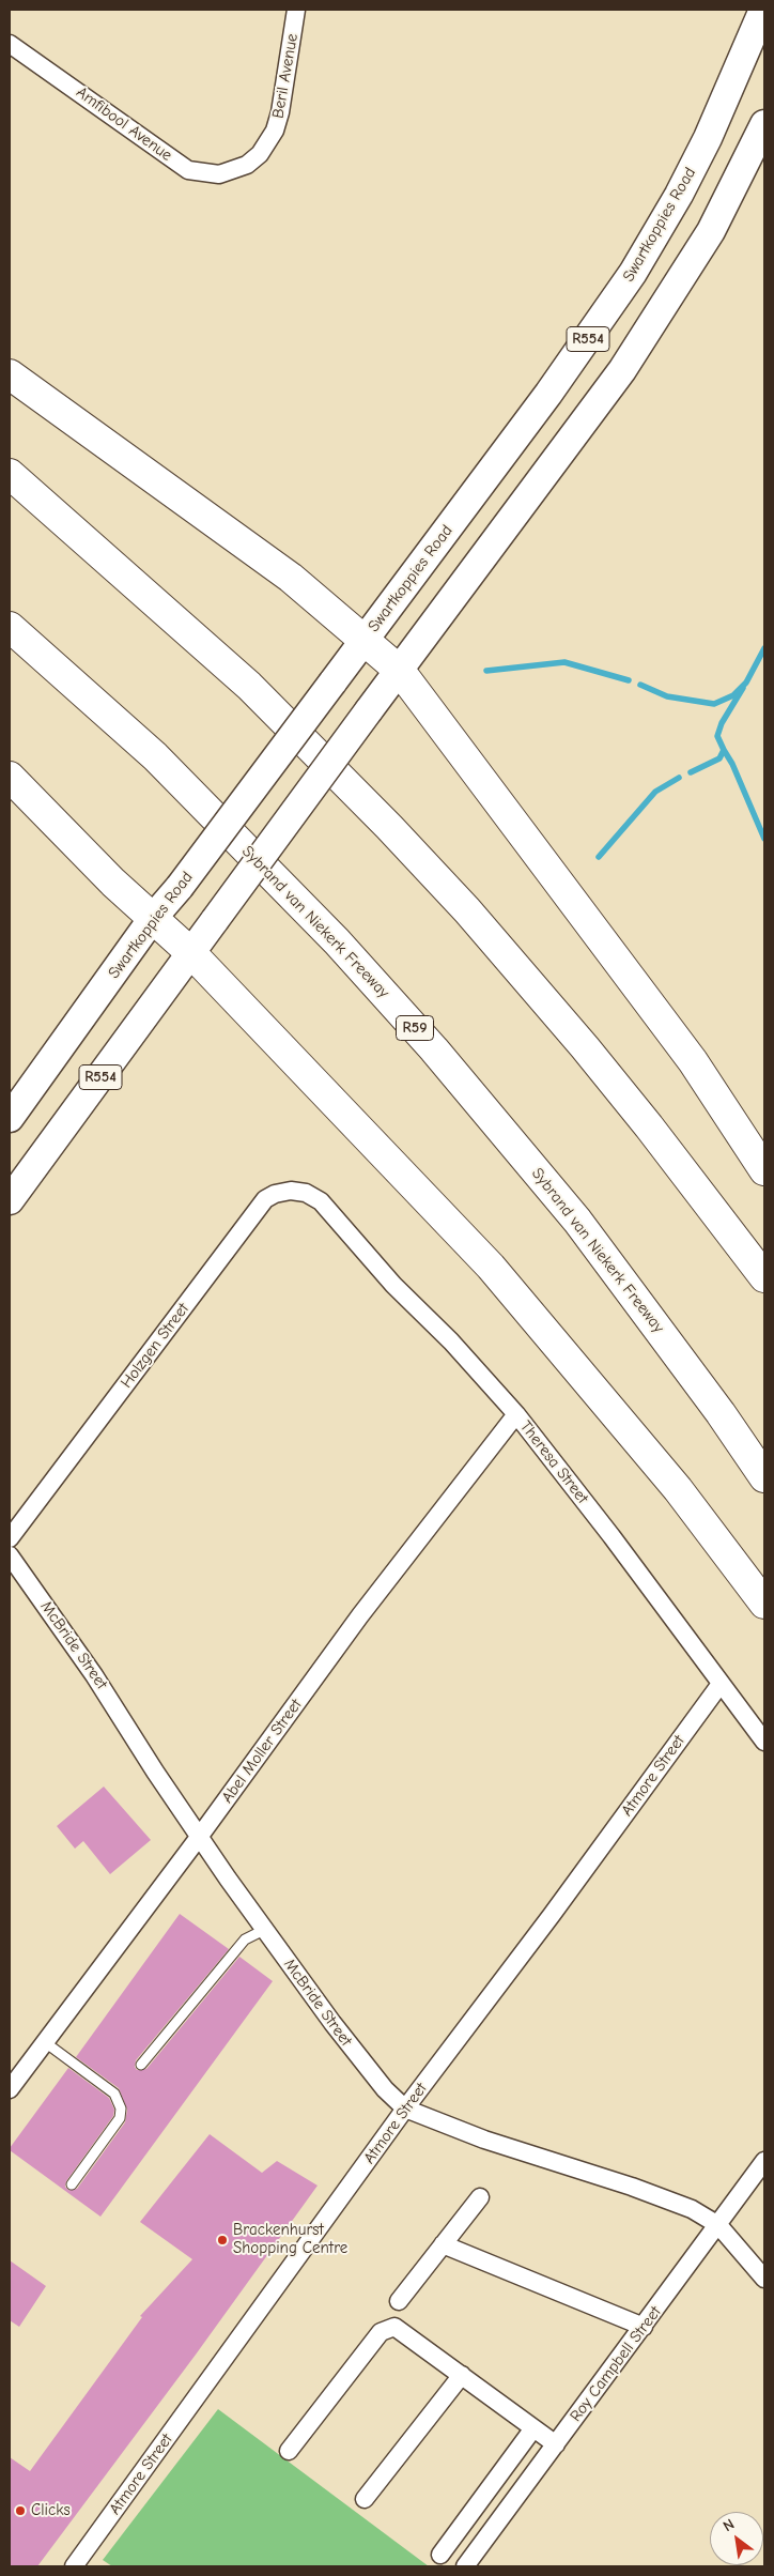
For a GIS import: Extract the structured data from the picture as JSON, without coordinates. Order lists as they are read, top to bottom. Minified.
{"streets":{"highway":["Sybrand van Niekerk Freeway","R59"],"main road":["Swartkoppies Road","R554"],"street":["Beril Avenue","Amfibool Avenue","Holzgen Street","Theresa Street","McBride Street","Abel Moller Street","Atmore Street","Roy Campbell Street"]},"crossings":[["Beril Avenue","Amfibool Avenue"],["Holzgen Street","Theresa Street"],["Theresa Street","Abel Moller Street"],["Theresa Street","Atmore Street"],["McBride Street","Abel Moller Street"],["McBride Street","Atmore Street"],["McBride Street","Roy Campbell Street"]],"places":["Brackenhurst Shopping Centre","Clicks"],"north":"top left"}
